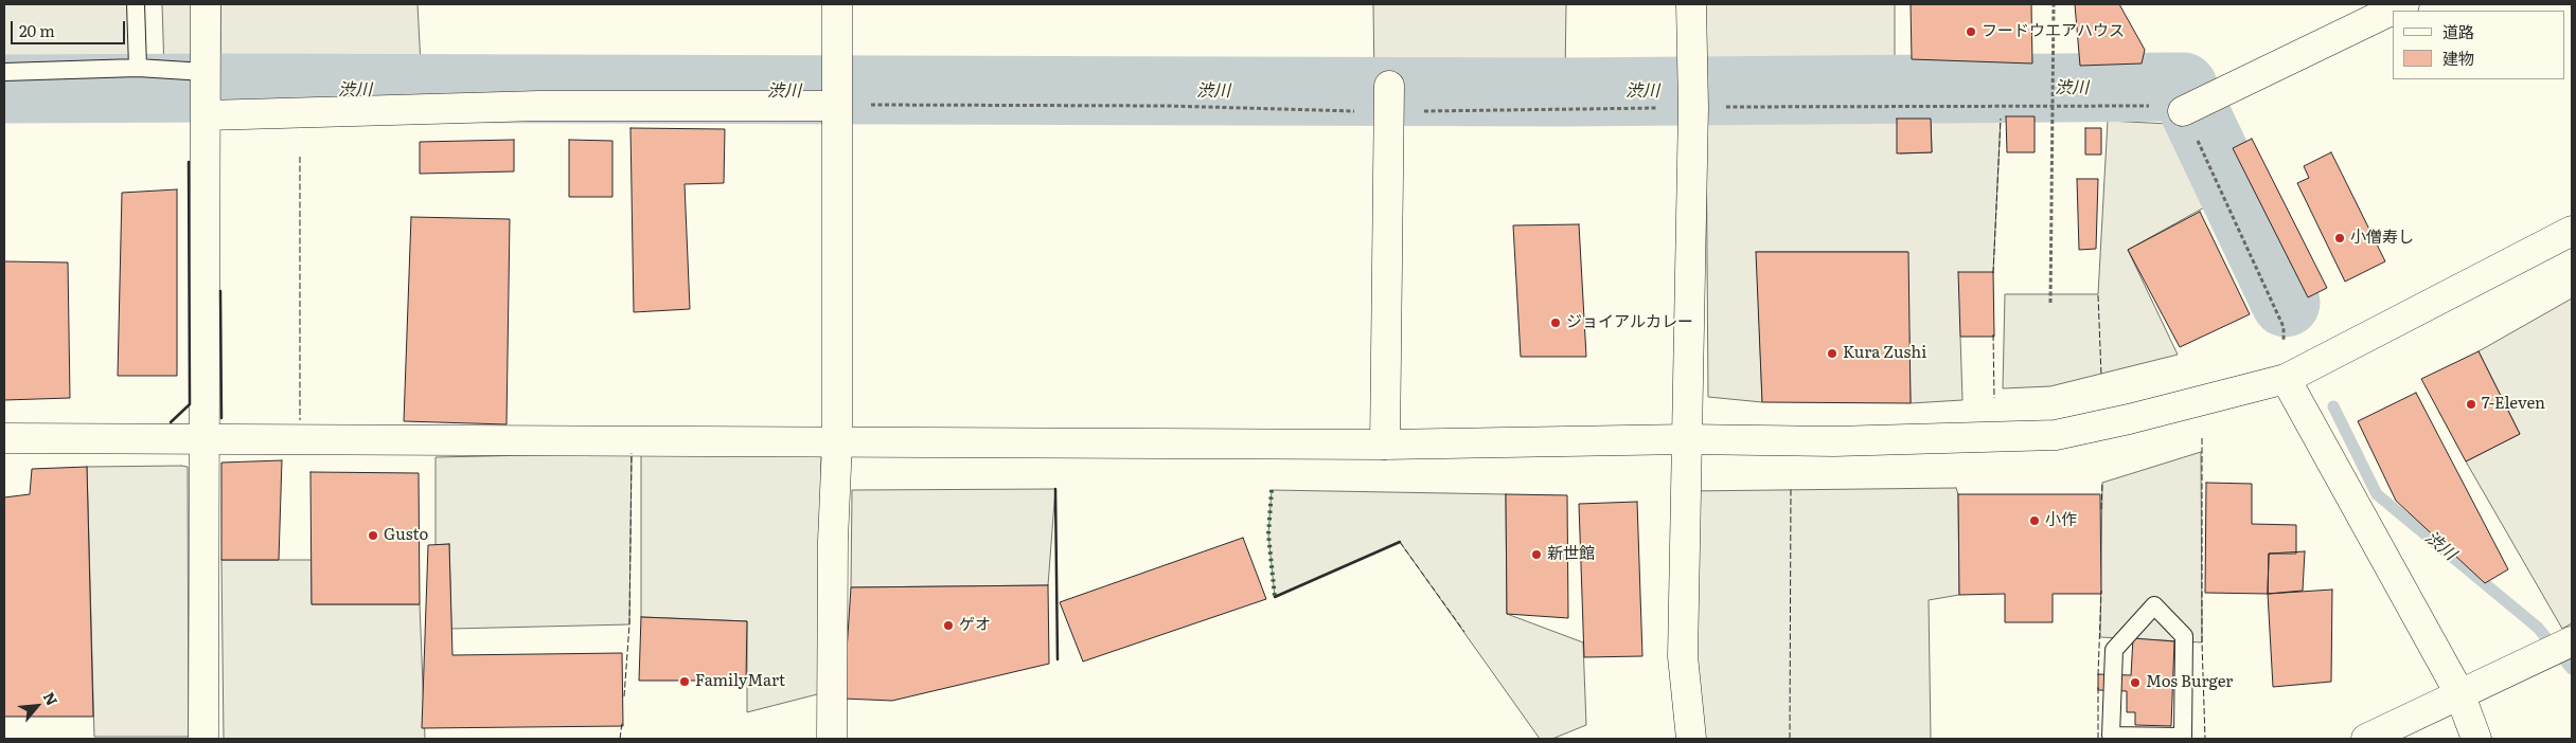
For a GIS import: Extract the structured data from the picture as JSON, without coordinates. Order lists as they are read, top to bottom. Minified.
{"water":["渋川"],"places":["フードウエアハウス","小僧寿し","ジョイアルカレー","Kura Zushi","7-Eleven","小作","Gusto","新世館","ゲオ","FamilyMart","Mos Burger"],"legend":["道路","建物"],"scale_bar":"20 m","north":"top right"}
